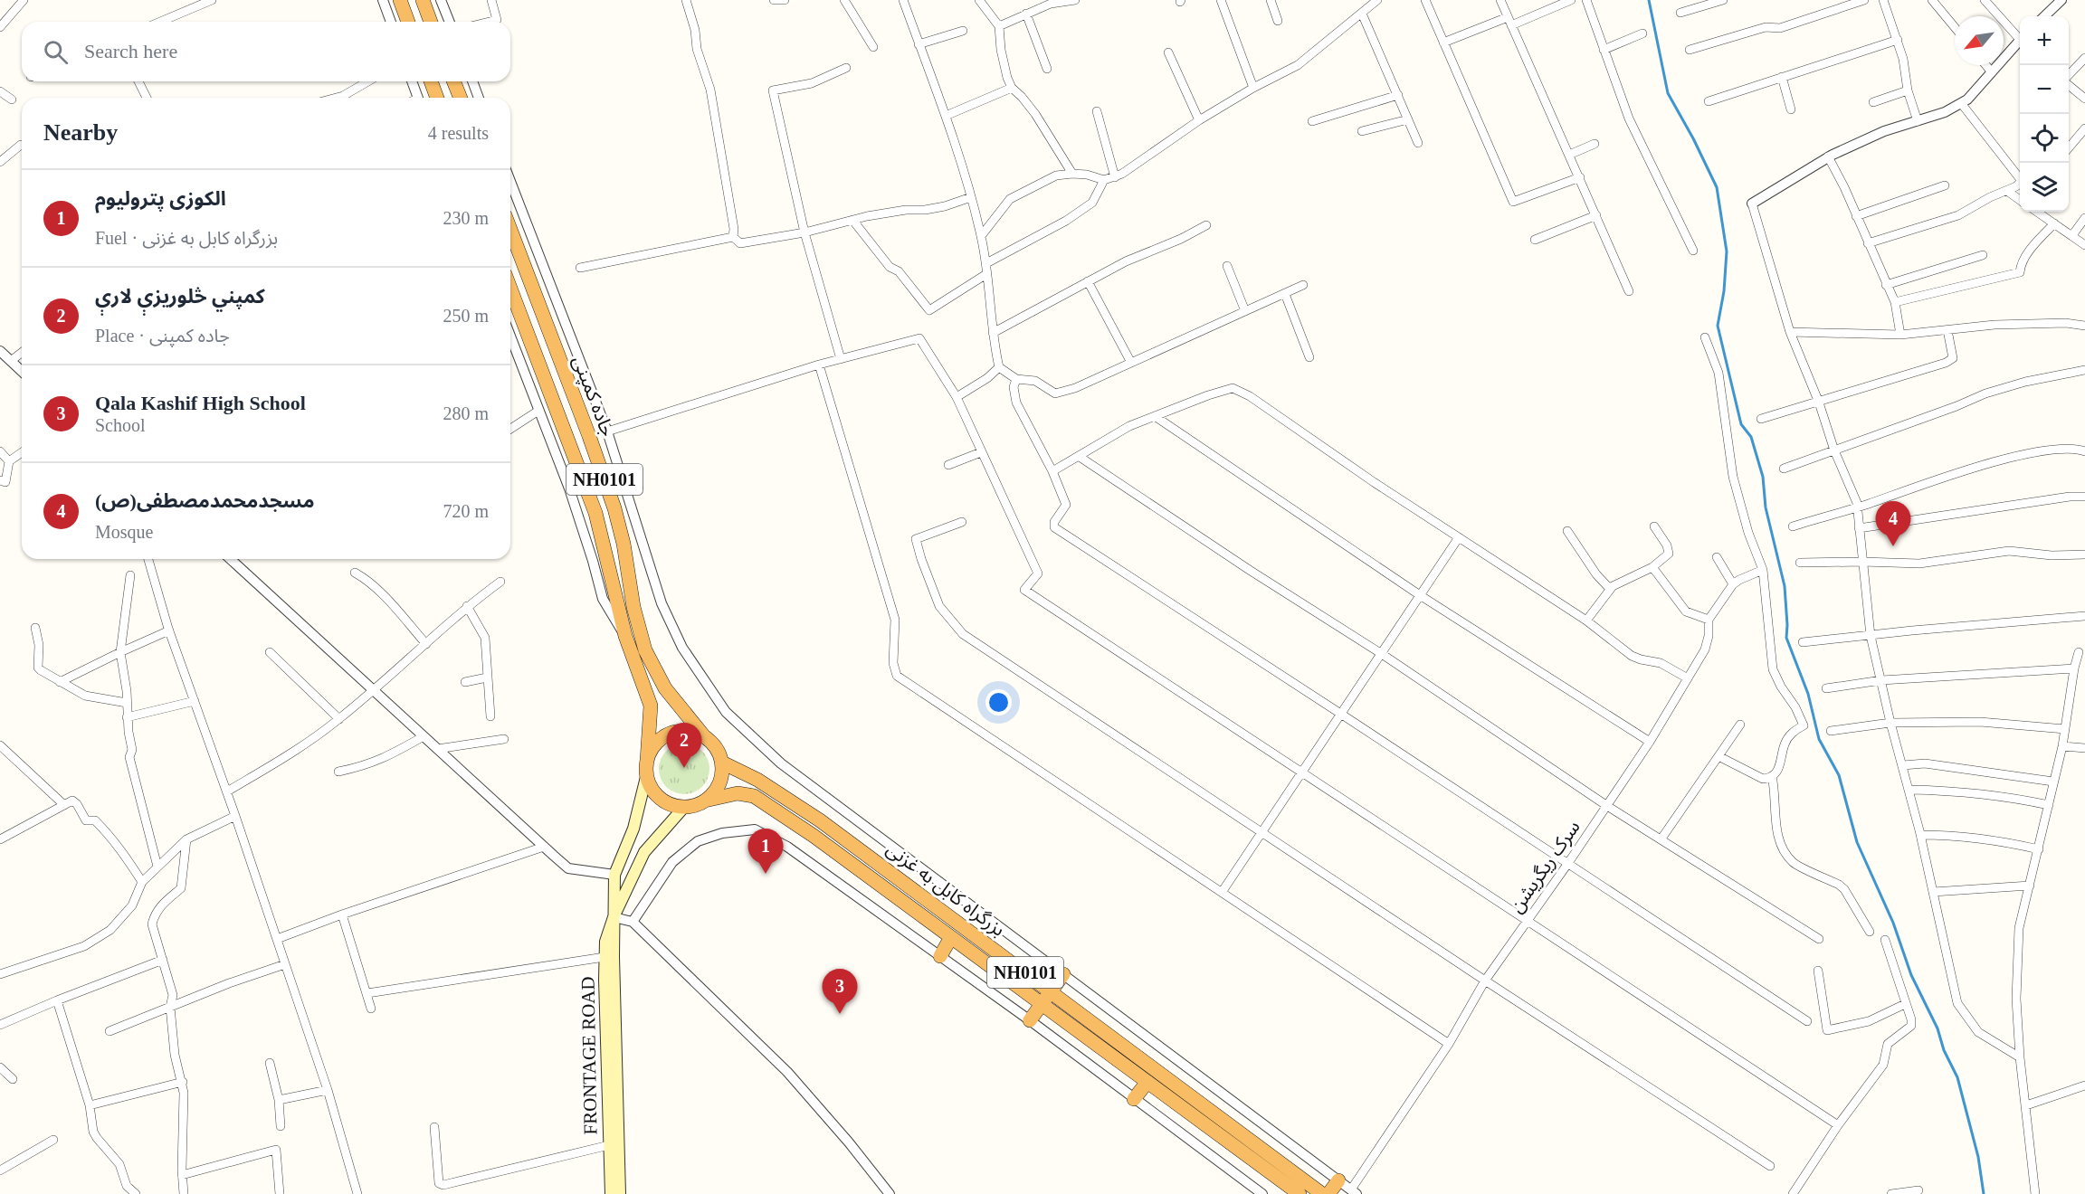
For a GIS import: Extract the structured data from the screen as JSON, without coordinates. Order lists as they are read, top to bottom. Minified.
{"streets":{"highway":["جاده کمپنی","NH0101","بزرگراه کابل به غزنی"],"main road":["FRONTAGE ROAD"],"street":["سرک ریگریشن"]},"crossings":[["جاده کمپنی","NH0101"],["جاده کمپنی","بزرگراه کابل به غزنی"],["NH0101","بزرگراه کابل به غزنی"]],"north":"bottom left","page":{"map_buttons":["+","−"],"search":"Search here","heading":["Nearby","4 results"],"list":[{"mark":"1","name":"الکوزی پترولیوم","note":"Fuel · بزرگراه کابل به غزنی","value":"230 m"},{"mark":"2","name":"کمپني څلوريزې لارې","note":"Place · جاده کمپنی","value":"250 m"},{"mark":"3","name":"Qala Kashif High School","note":"School","value":"280 m"},{"mark":"4","name":"مسجدمحمدمصطفی(ص)","note":"Mosque","value":"720 m"}],"pins":["4","2","1","3"]}}
